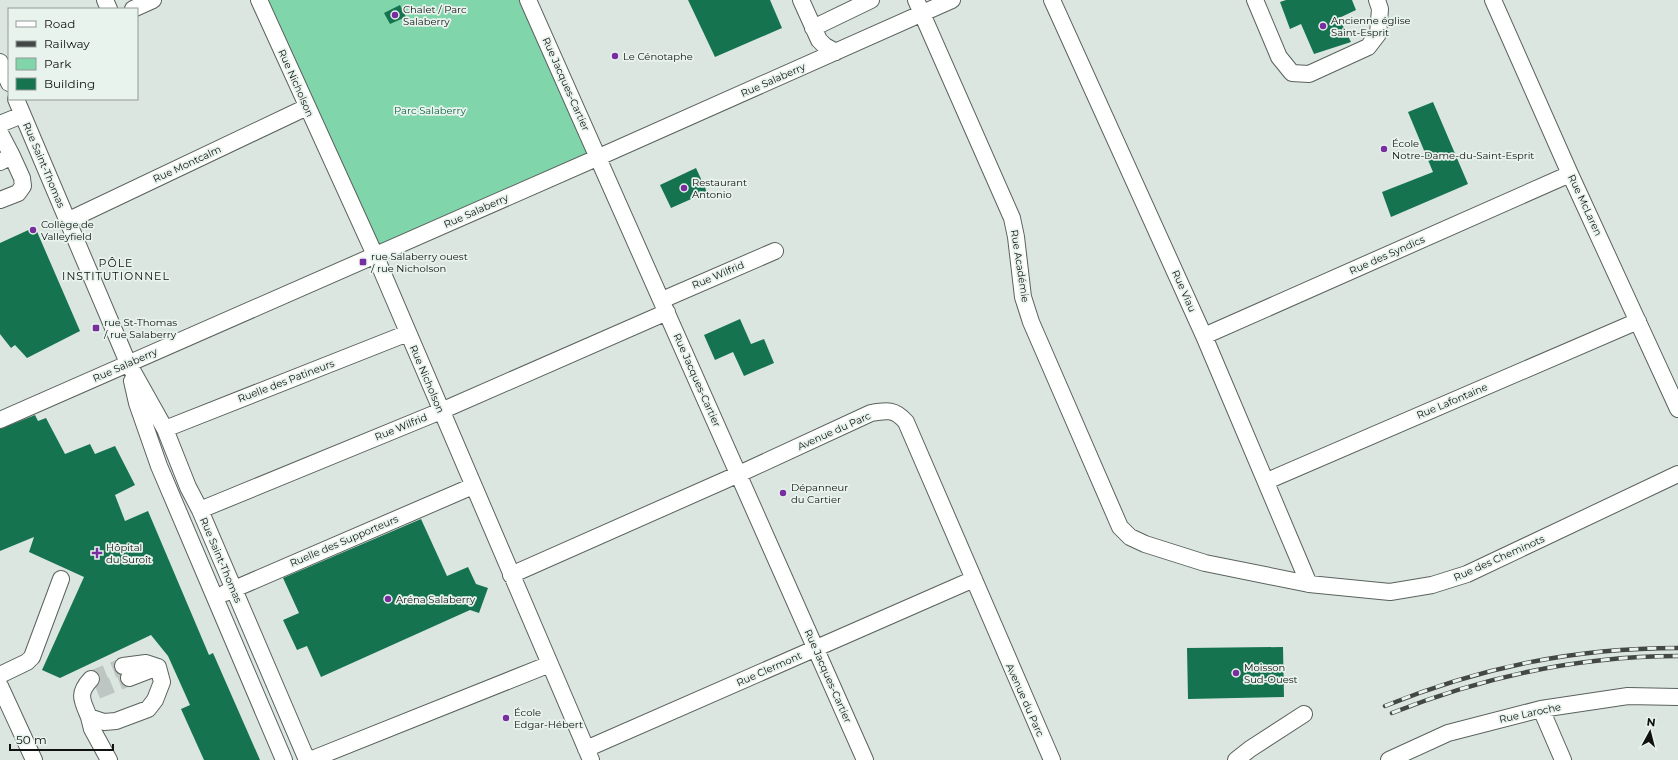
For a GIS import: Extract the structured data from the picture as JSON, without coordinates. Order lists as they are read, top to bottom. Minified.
{"streets":{"street":["Rue Salaberry","Rue Nicholson","Rue Jacques-Cartier","Rue Montcalm","Rue Saint-Thomas","Rue McLaren","Rue des Syndics","Rue Académie","Rue Wilfrid","Rue Viau","Ruelle des Patineurs","Rue Lafontaine","Avenue du Parc","Ruelle des Supporteurs","Rue des Cheminots","Rue Clermont","Rue Laroche"]},"crossings":[["Rue Salaberry","Rue Nicholson"],["Rue Salaberry","Rue Jacques-Cartier"],["Rue Salaberry","Rue Saint-Thomas"],["Rue Salaberry","Rue Académie"],["Rue Nicholson","Rue Montcalm"],["Rue Nicholson","Rue Wilfrid"],["Rue Nicholson","Ruelle des Patineurs"],["Rue Nicholson","Avenue du Parc"],["Rue Nicholson","Ruelle des Supporteurs"],["Rue Nicholson","Rue Clermont"],["Rue Jacques-Cartier","Rue Wilfrid"],["Rue Jacques-Cartier","Avenue du Parc"],["Rue Jacques-Cartier","Rue Clermont"],["Rue Montcalm","Rue Saint-Thomas"],["Rue Saint-Thomas","Rue Wilfrid"],["Rue Saint-Thomas","Ruelle des Patineurs"],["Rue Saint-Thomas","Ruelle des Supporteurs"],["Rue McLaren","Rue des Syndics"],["Rue McLaren","Rue Lafontaine"],["Rue des Syndics","Rue Viau"],["Rue Académie","Rue des Cheminots"],["Rue Viau","Rue Lafontaine"],["Rue Viau","Rue des Cheminots"],["Avenue du Parc","Rue Clermont"]],"districts":["PÔLE INSTITUTIONNEL"],"parks":["Parc Salaberry"],"places":{"other":["Chalet / Parc Salaberry","Ancienne église Saint-Esprit","Le Cénotaphe","École Notre-Dame-du-Saint-Esprit","Restaurant Antonio","Collège de Valleyfield","Dépanneur du Cartier","Aréna Salaberry","Moisson Sud-Ouest","École Edgar-Hébert"],"transit":["rue Salaberry ouest / rue Nicholson","rue St-Thomas / rue Salaberry"],"health":["Hôpital du Suroît"]},"legend":["Road","Railway","Park","Building"],"scale_bar":"50 m","north":"top"}
